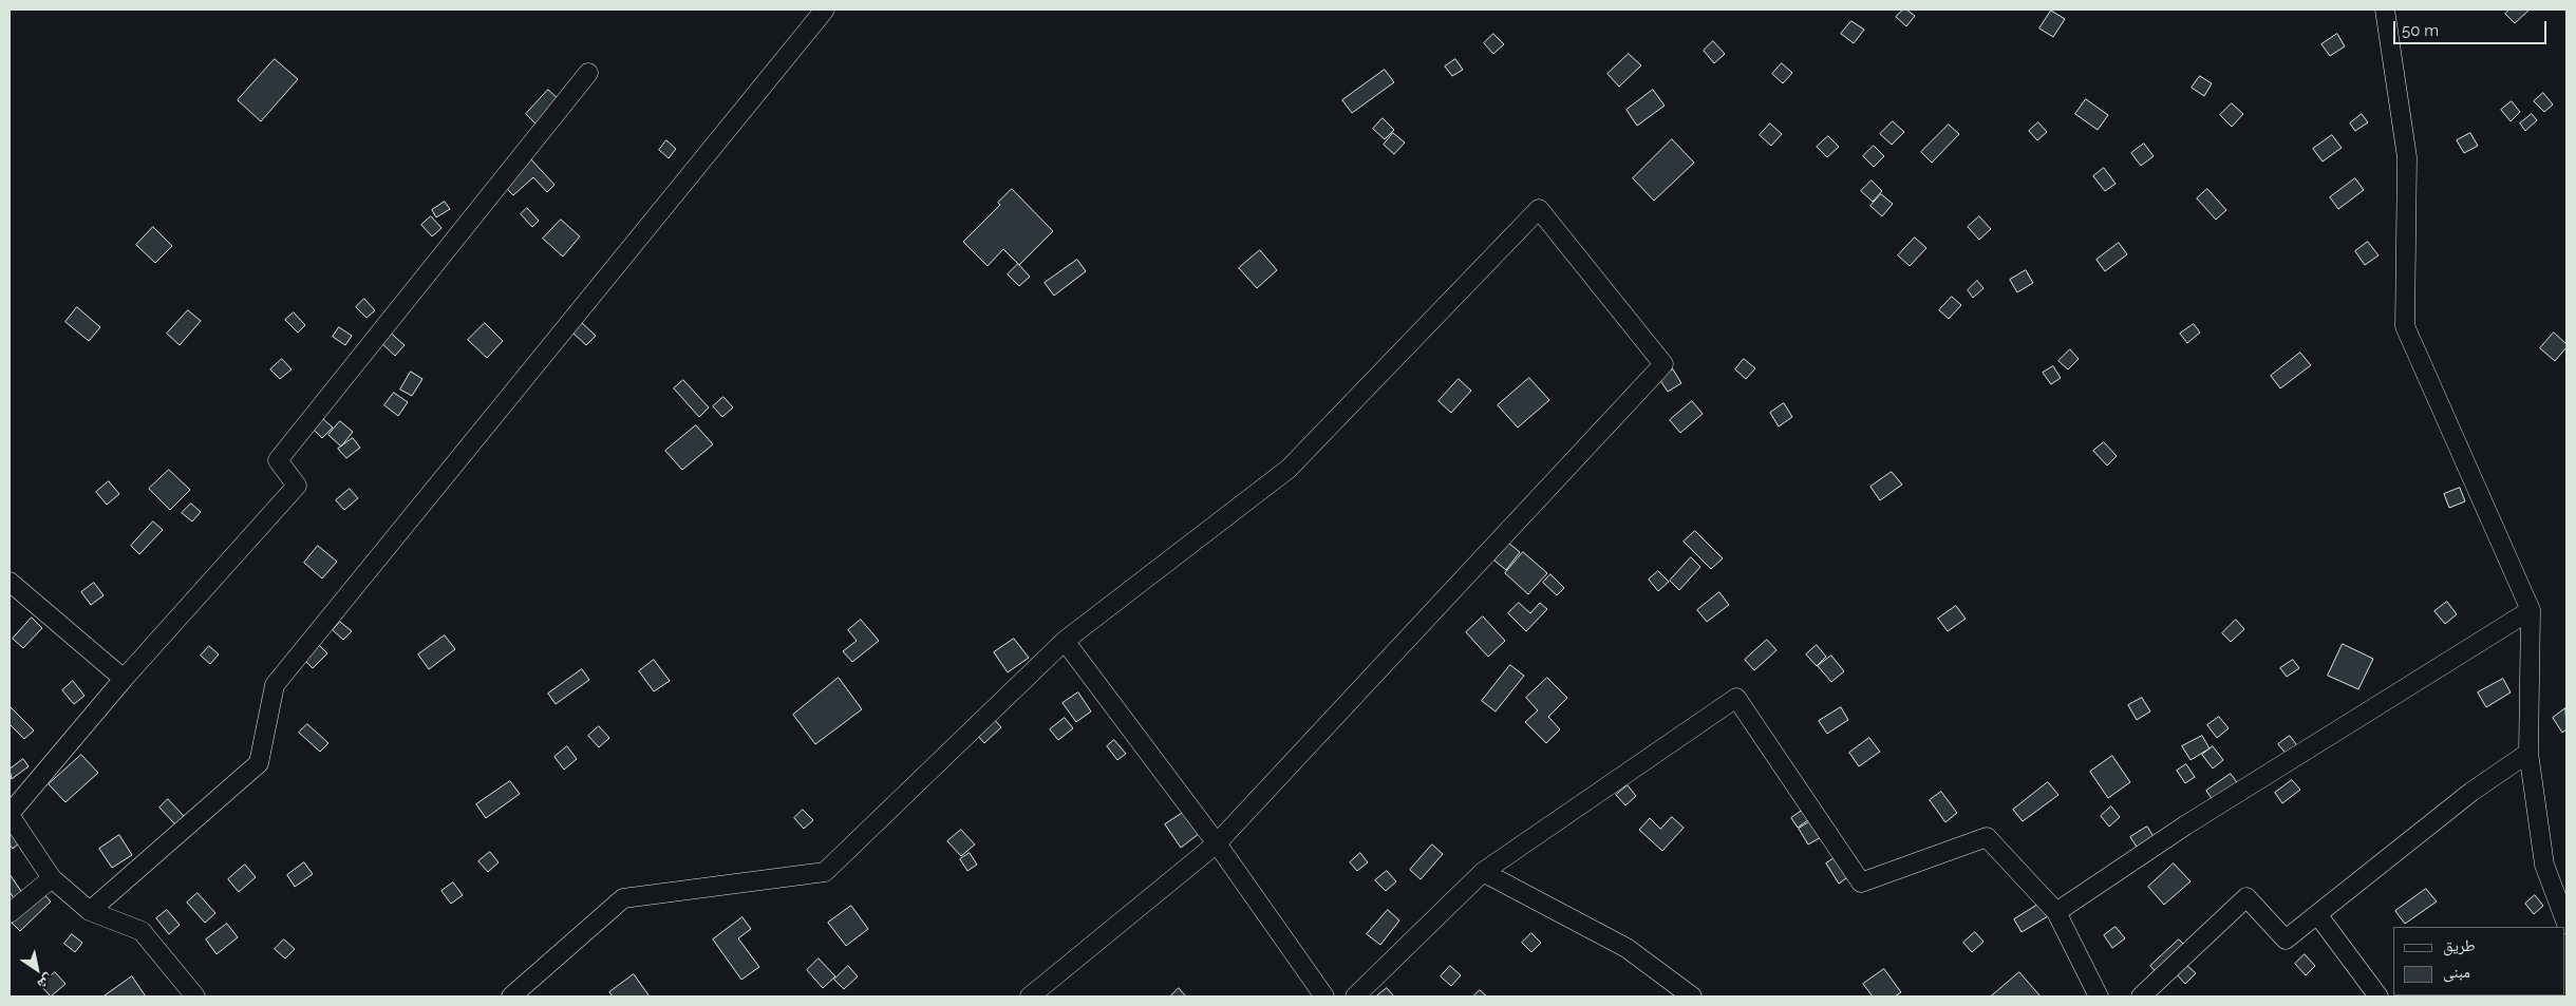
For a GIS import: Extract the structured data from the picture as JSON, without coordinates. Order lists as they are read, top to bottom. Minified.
{"legend":["طريق","مبنى"],"scale_bar":"50 m","north":"bottom right"}
